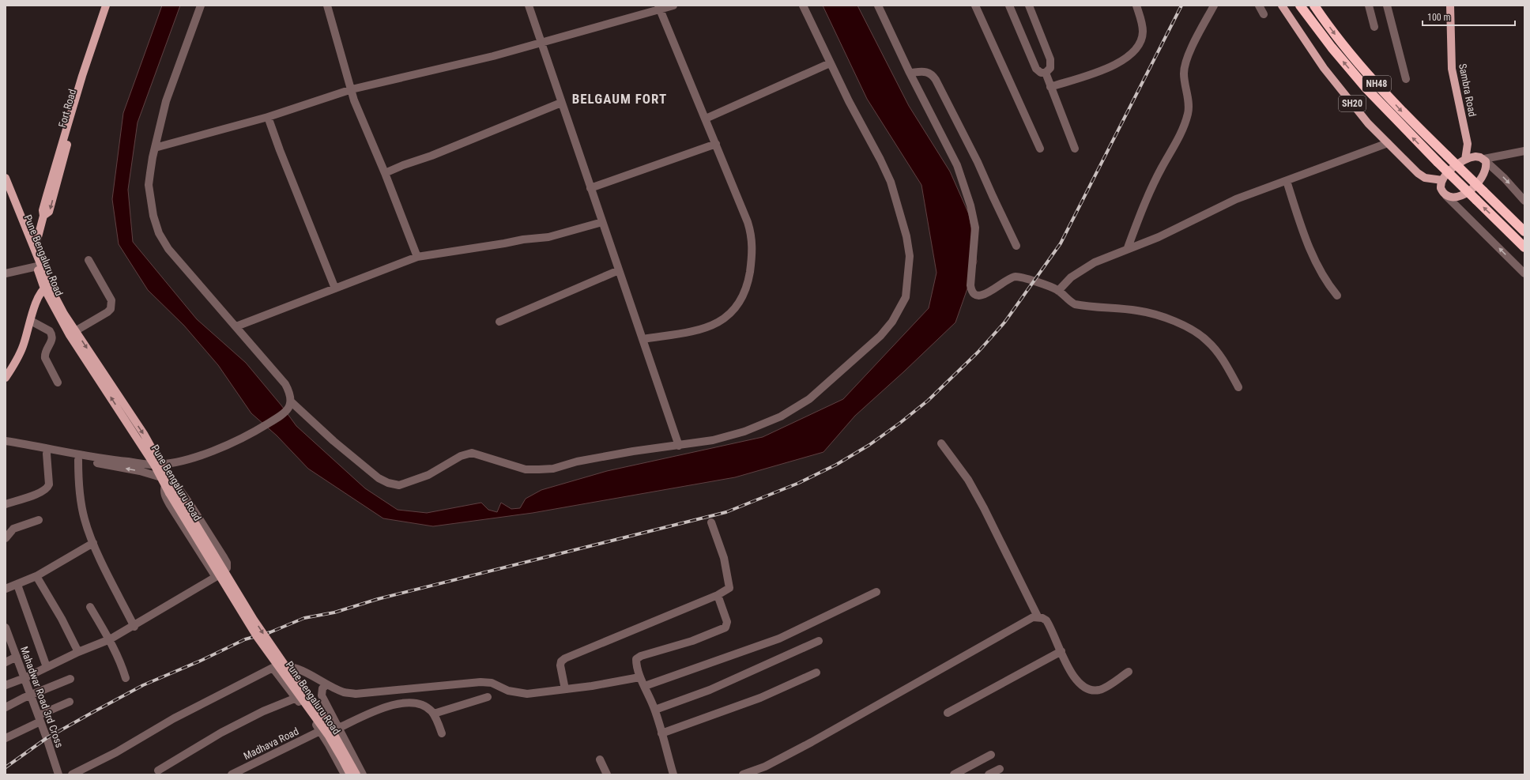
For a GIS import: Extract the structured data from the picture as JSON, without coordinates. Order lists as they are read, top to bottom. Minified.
{"streets":{"highway":["NH48"],"main road":["Sambra Road","SH20","Fort Road","Pune Bengaluru Road"],"street":["Mahadwar Road 3rd Cross","Madhava Road"]},"crossings":[["Fort Road","Pune Bengaluru Road"]],"districts":["BELGAUM FORT"],"scale_bar":"100 m"}
